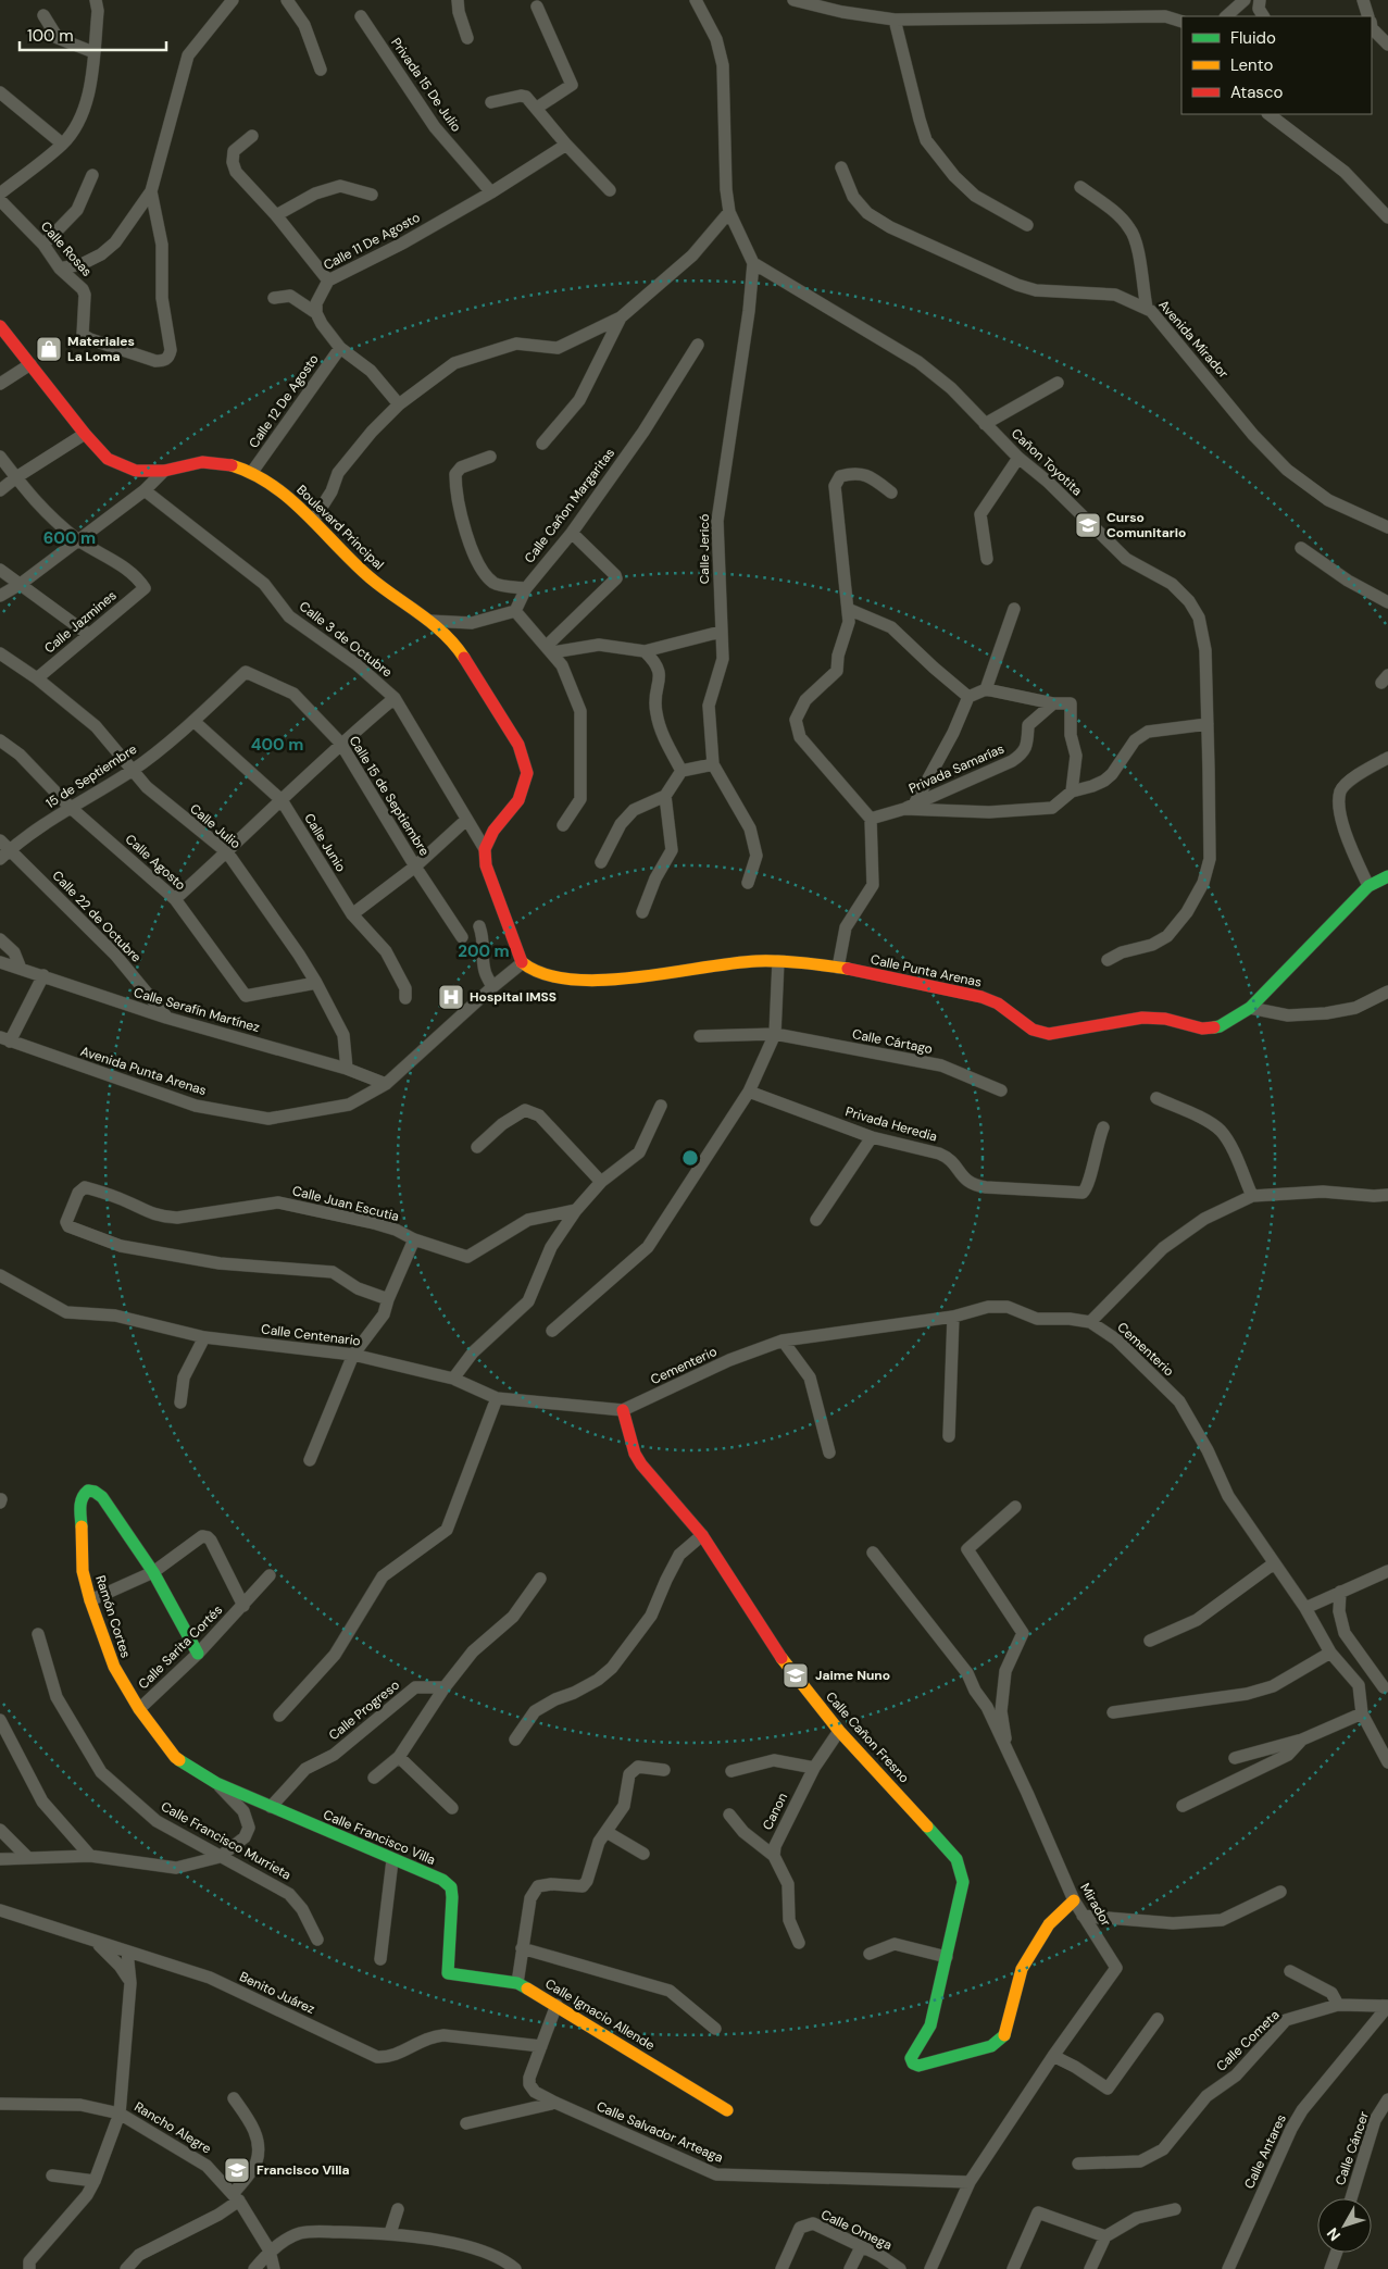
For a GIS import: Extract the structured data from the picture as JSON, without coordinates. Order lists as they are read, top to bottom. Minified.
{"streets":{"street":["Privada 15 De Julio","Calle 11 De Agosto","Calle Rosas","Avenida Mirador","Calle 12 De Agosto","Cañon Toyotita","Calle Cañon Margaritas","Boulevard Principal","Calle Jericó","Calle Jazmines","Calle 3 de Octubre","Privada Samarías","15 de Septiembre","Calle 15 de Septiembre","Calle Julio","Calle Junio","Calle Agosto","Calle 22 de Octubre","Calle Punta Arenas","Calle Serafín Martínez","Calle Cártago","Avenida Punta Arenas","Privada Heredia","Calle Juan Escutia","Calle Centenario","Cementerio","Ramón Cortes","Calle Sarita Cortés","Calle Progreso","Calle Cañon Fresno","Canon","Calle Francisco Villa","Calle Francisco Murrieta","Mirador","Benito Juárez","Calle Ignacio Allende","Calle Cometa","Rancho Alegre","Calle Salvador Arteaga","Calle Cáncer","Calle Antares","Calle Omega"]},"crossings":[["Privada 15 De Julio","Calle 11 De Agosto"],["Calle 12 De Agosto","Boulevard Principal"],["Cañon Toyotita","Calle Jericó"],["Boulevard Principal","Calle 3 de Octubre"],["Calle Jazmines","Calle Julio"],["15 de Septiembre","Calle 15 de Septiembre"],["15 de Septiembre","Calle Julio"],["15 de Septiembre","Calle Junio"],["15 de Septiembre","Calle Agosto"],["15 de Septiembre","Calle 22 de Octubre"],["Calle Julio","Calle Agosto"],["Calle Julio","Calle Serafín Martínez"],["Calle 22 de Octubre","Calle Serafín Martínez"],["Calle Punta Arenas","Avenida Punta Arenas"],["Calle Serafín Martínez","Avenida Punta Arenas"],["Calle Centenario","Cementerio"],["Calle Centenario","Calle Cañon Fresno"],["Cementerio","Calle Cañon Fresno"],["Ramón Cortes","Calle Sarita Cortés"],["Ramón Cortes","Calle Francisco Villa"],["Calle Progreso","Calle Francisco Villa"],["Calle Cañon Fresno","Canon"],["Calle Cañon Fresno","Mirador"],["Calle Francisco Villa","Calle Ignacio Allende"],["Mirador","Calle Salvador Arteaga"],["Benito Juárez","Calle Salvador Arteaga"],["Calle Ignacio Allende","Calle Salvador Arteaga"],["Calle Cometa","Calle Antares"]],"places":{"shop":["Materiales La Loma"],"school or university":["Curso Comunitario","Jaime Nuno","Francisco Villa"],"hospital":["Hospital IMSS"]},"legend":["Fluido","Lento","Atasco"],"scale_bar":"100 m","north":"bottom left","rings":["600 m","400 m","200 m"]}
